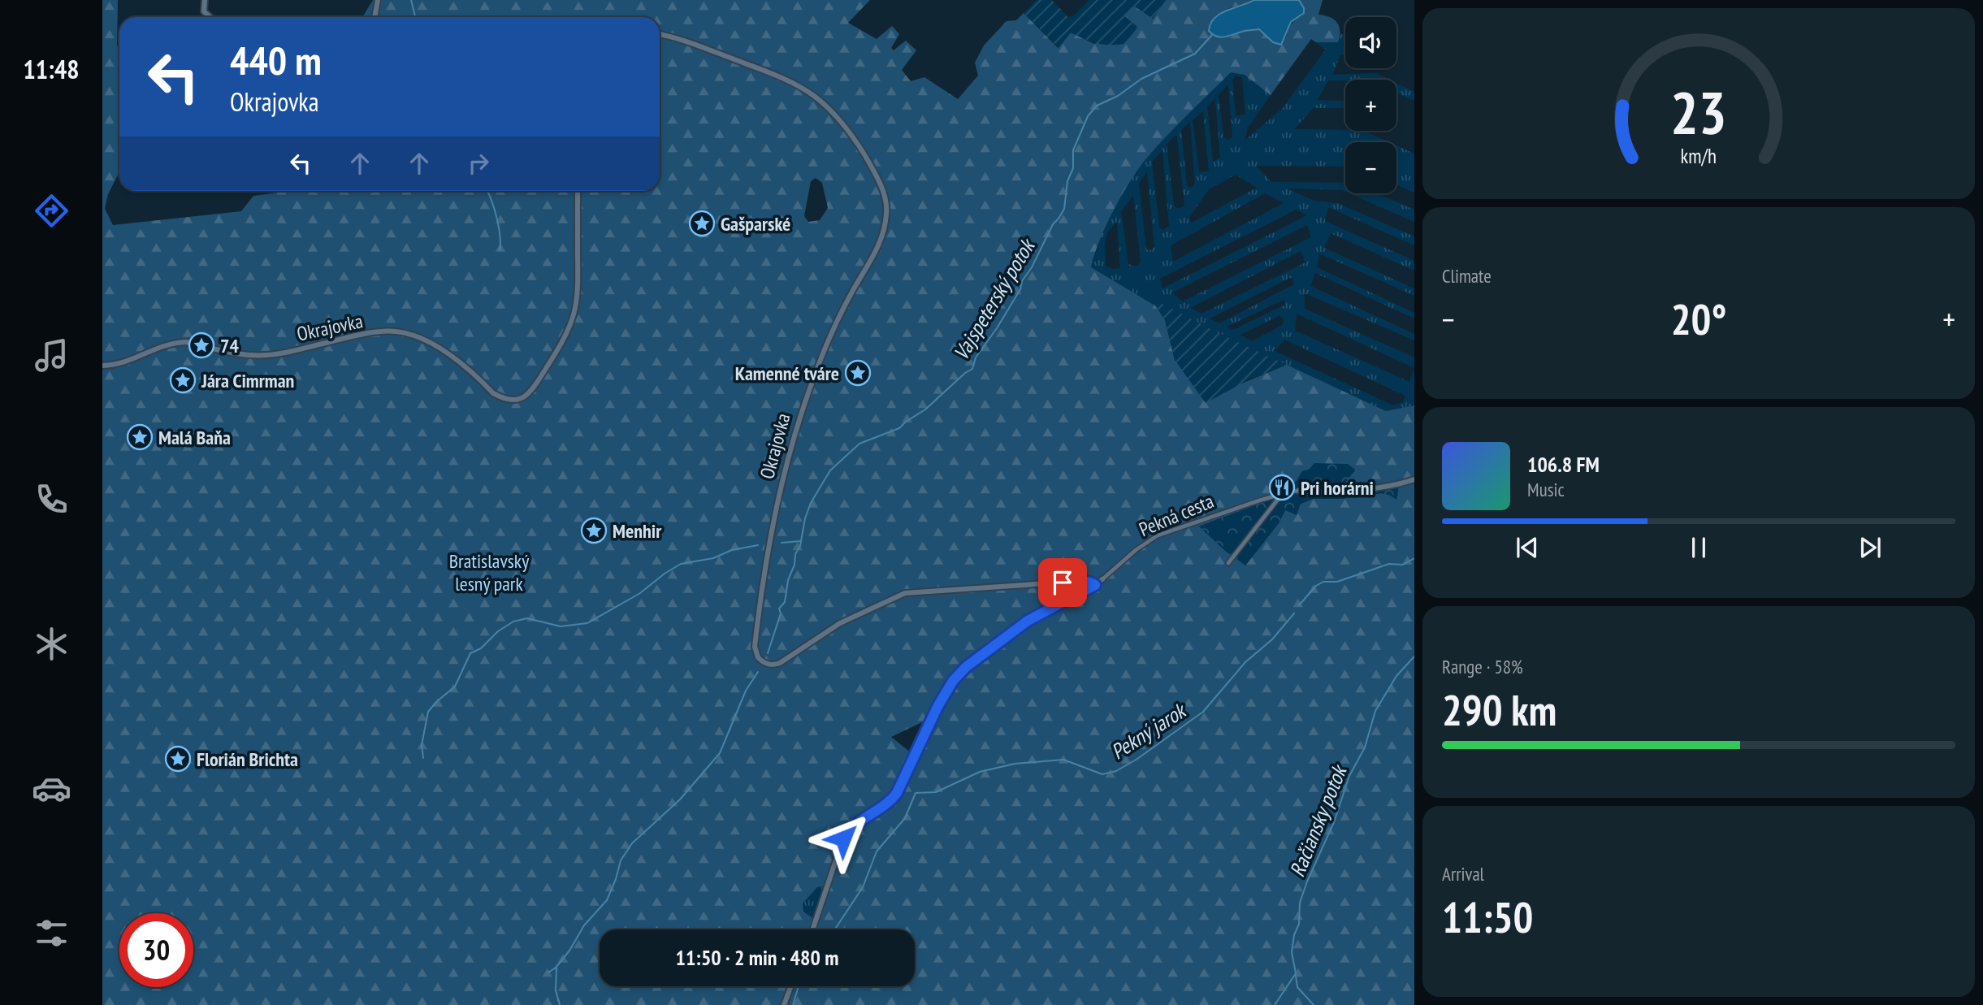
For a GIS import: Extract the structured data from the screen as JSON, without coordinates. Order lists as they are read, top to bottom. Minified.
{"streets":{"street":["Okrajovka","Pekná cesta"]},"crossings":[["Okrajovka","Pekná cesta"]],"water":["Vajspeterský potok","Pekný jarok","Račiansky potok"],"parks":["Bratislavský lesný park"],"places":{"place":["Gašparské","74","Kamenné tváre","Jára Cimrman","Malá Baňa","Menhir","Florián Brichta"],"restaurant":["Pri horárni"]},"page":{"tabs":"11:48","map_buttons":["+","−"],"turn":["440 m","Okrajovka"],"tile":["Climate",["Range · 58%","290 km"],["Arrival","11:50"]],"heat":["−","20°","+"],"song":["106.8 FM","Music"],"limit":"30","trip":"11:50 · 2 min · 480 m","gauge":["23","km/h"]}}
